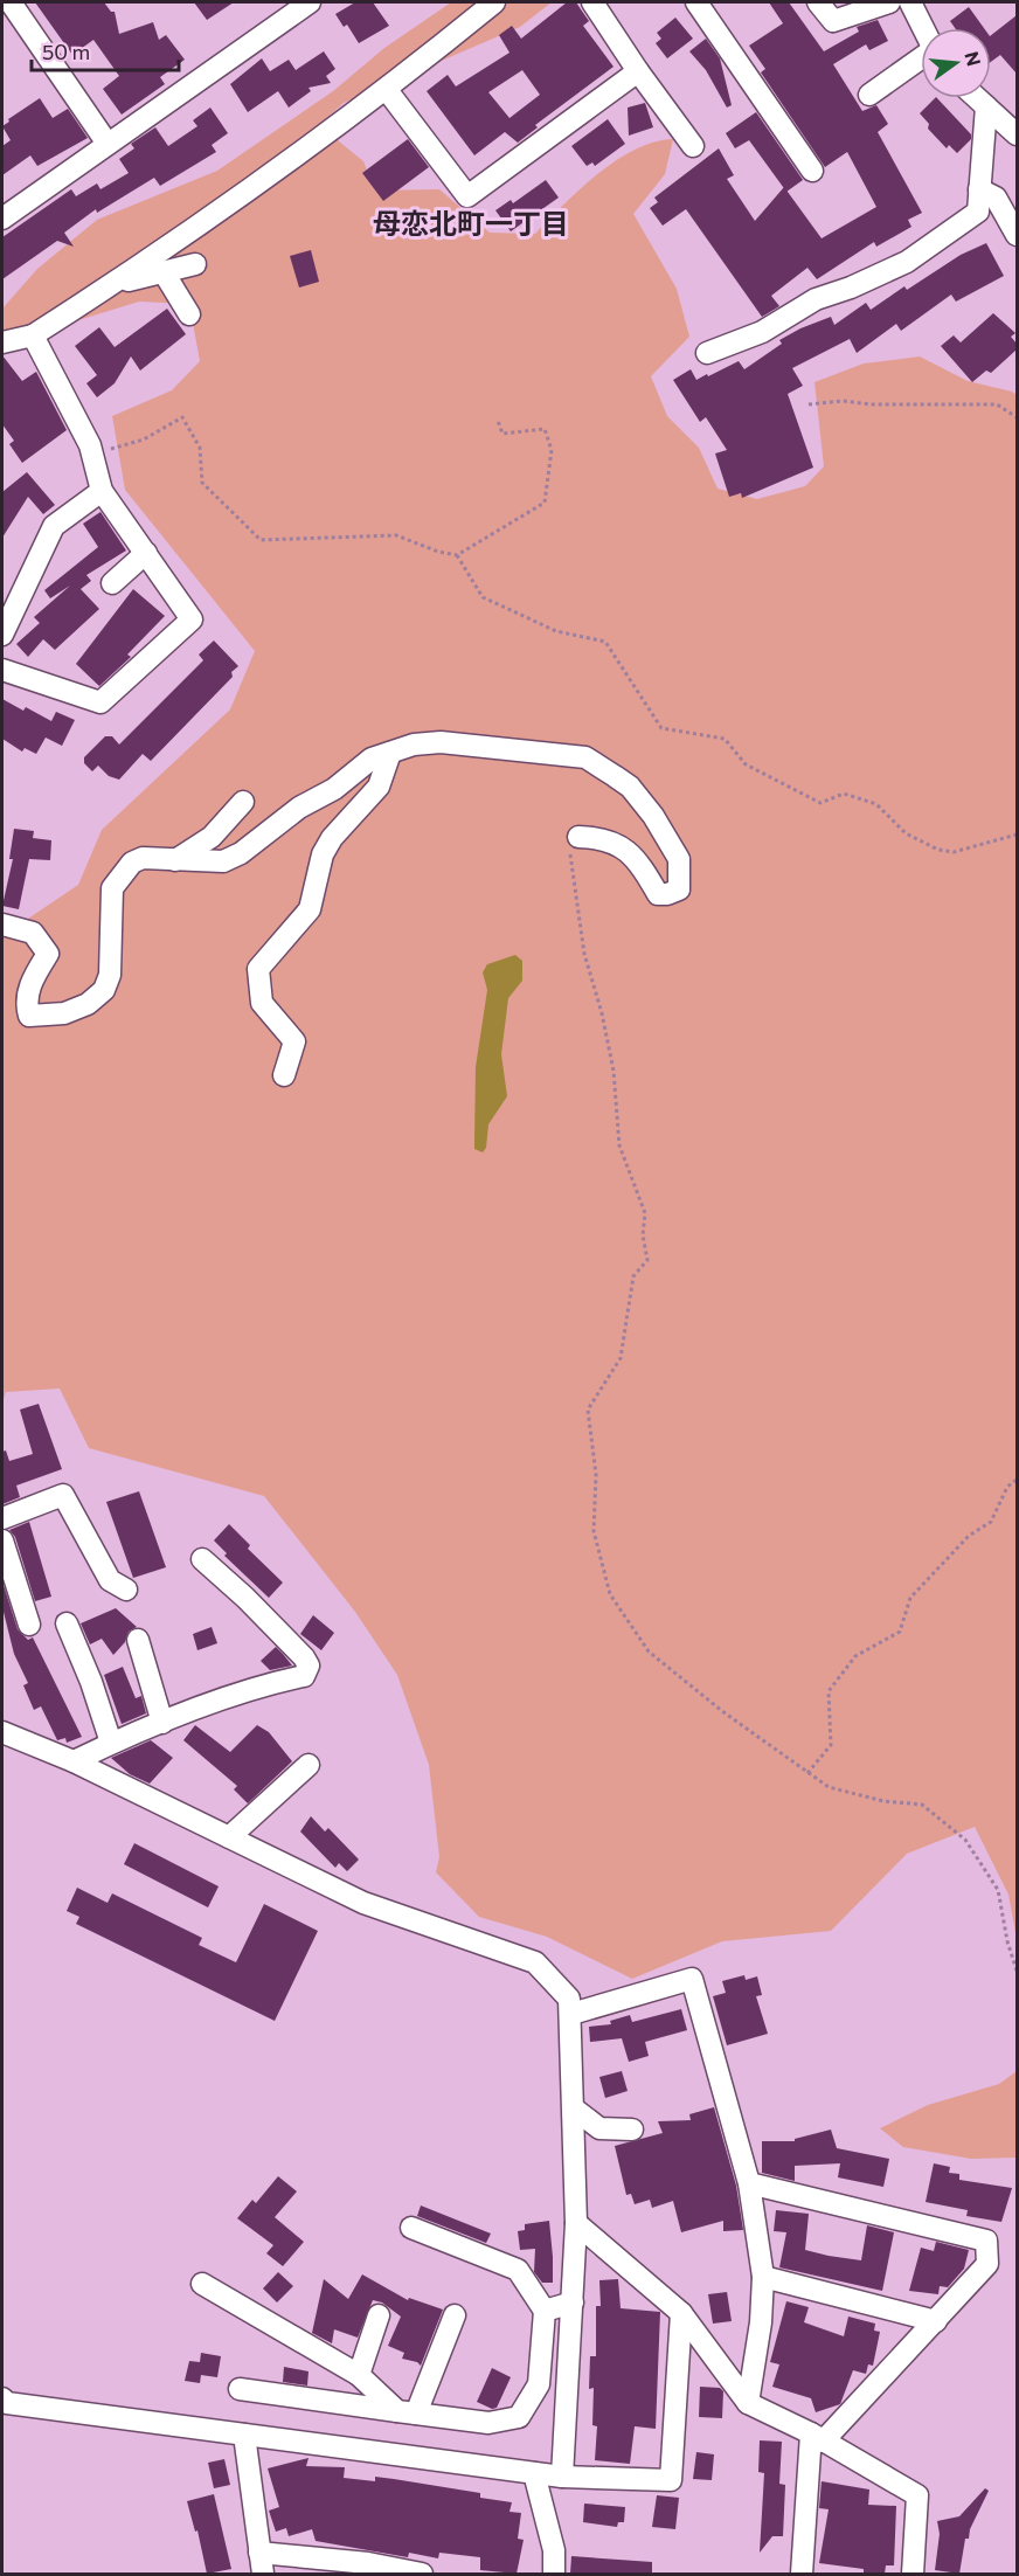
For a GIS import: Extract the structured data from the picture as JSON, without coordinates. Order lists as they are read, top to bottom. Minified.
{"districts":["母恋北町一丁目"],"scale_bar":"50 m","north":"right"}
